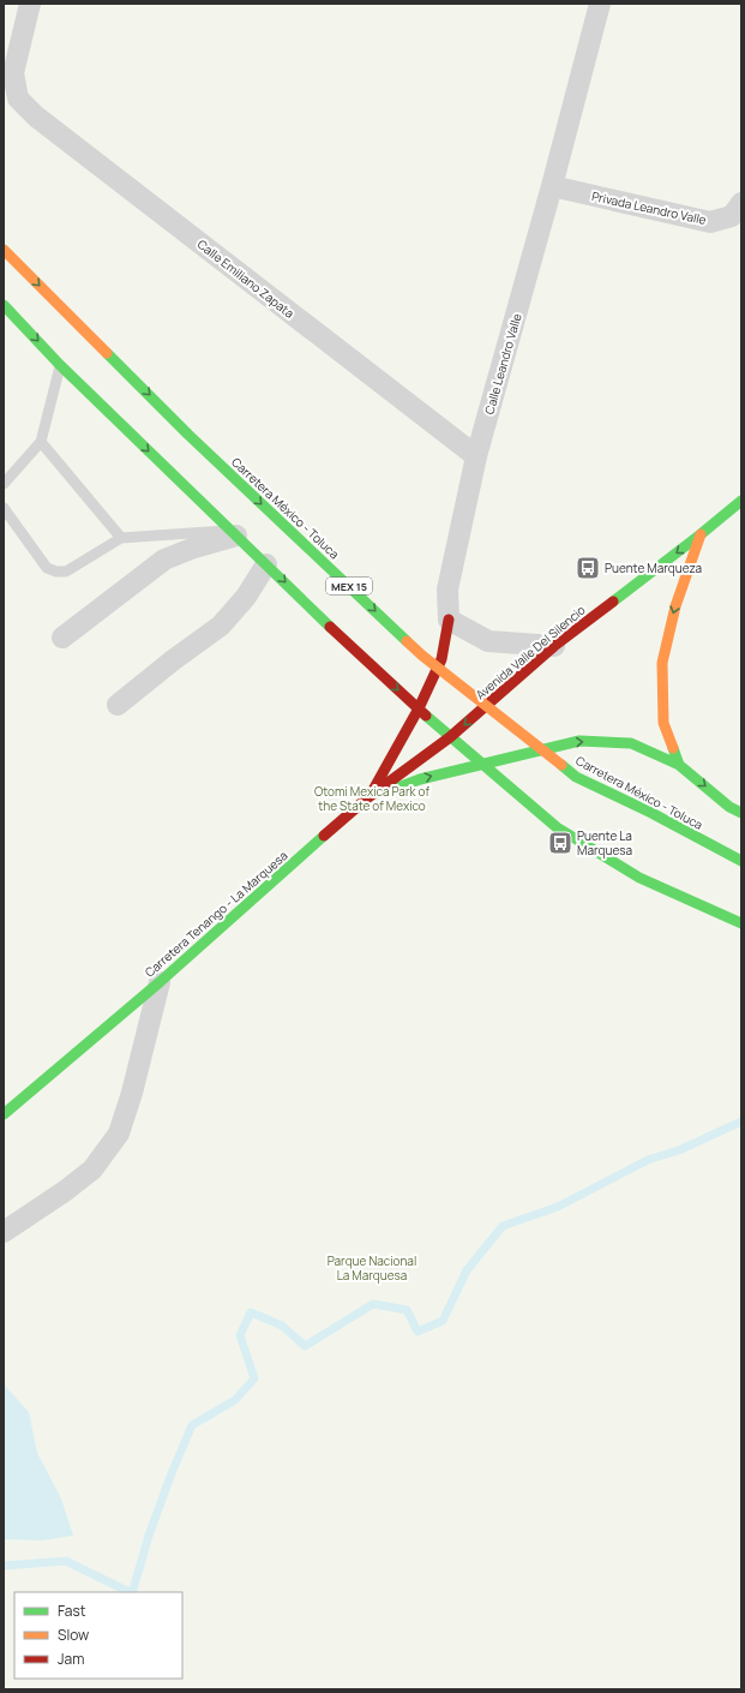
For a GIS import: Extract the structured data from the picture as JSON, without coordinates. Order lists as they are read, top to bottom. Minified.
{"streets":{"main road":["Carretera México - Toluca","MEX 15","Avenida Valle Del Silencio","Carretera Tenango - La Marquesa"],"street":["Privada Leandro Valle","Calle Emiliano Zapata","Calle Leandro Valle"]},"crossings":[["Privada Leandro Valle","Calle Leandro Valle"],["Calle Emiliano Zapata","Calle Leandro Valle"],["Avenida Valle Del Silencio","Carretera Tenango - La Marquesa"]],"one_way":["Avenida Valle Del Silencio"],"parks":["Otomi Mexica Park of the State of Mexico","Parque Nacional La Marquesa"],"places":{"bus stop":["Puente Marqueza","Puente La Marquesa"]},"legend":["Fast","Slow","Jam"]}
